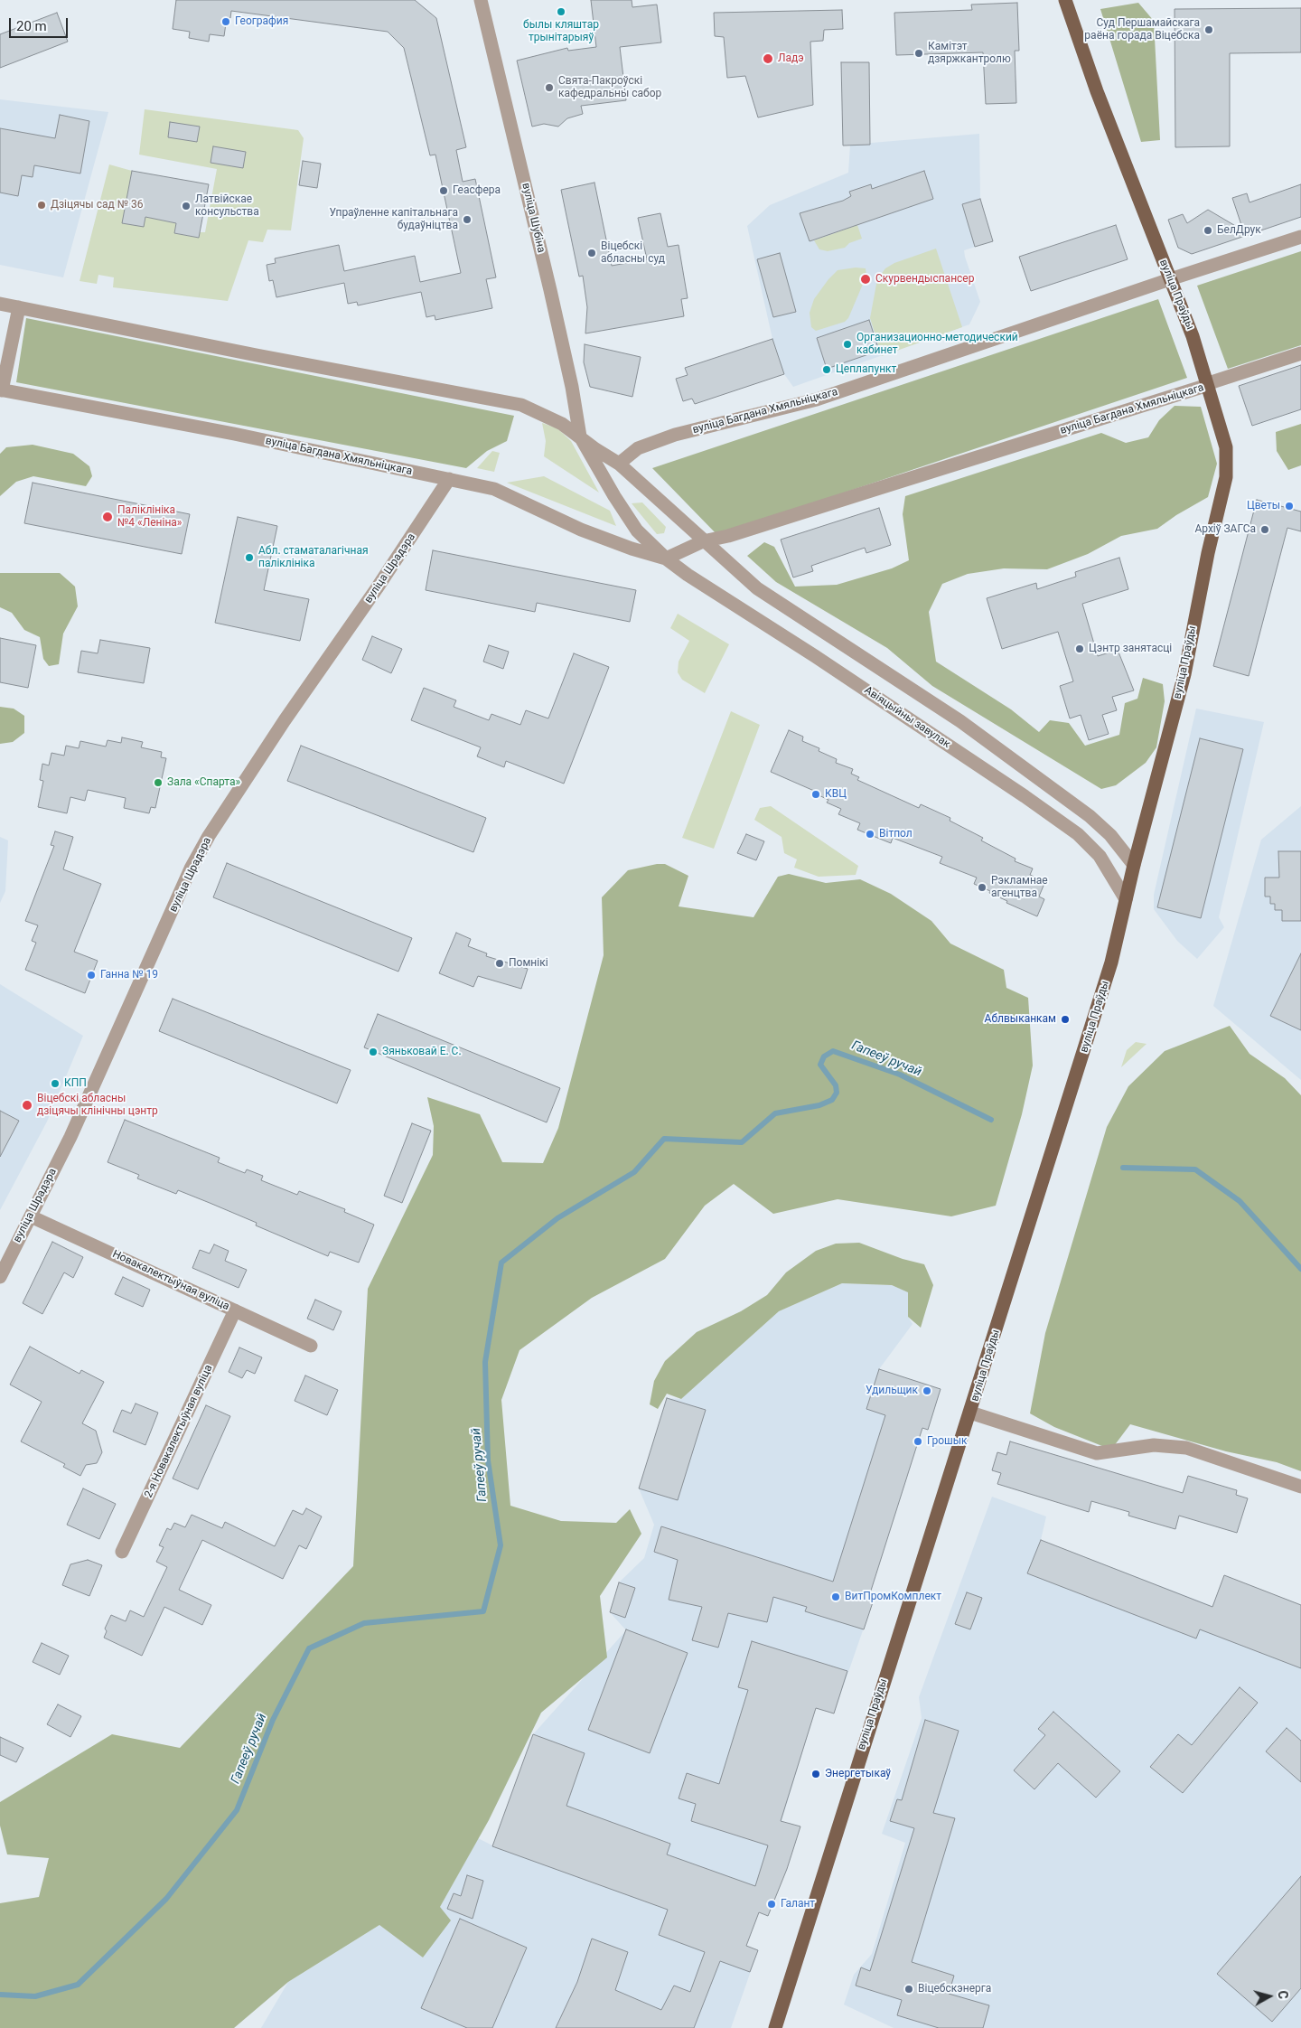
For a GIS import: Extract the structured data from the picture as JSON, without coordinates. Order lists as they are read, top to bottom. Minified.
{"streets":{"main road":["вуліца Праўды"],"street":["вуліца Шубіна","вуліца Багдана Хмяльніцкага","вуліца Шрадэра","Авіяцыйны завулак","Новакалектыўная вуліца","2-я Новакалектыўная вуліца"]},"crossings":[["вуліца Праўды","вуліца Багдана Хмяльніцкага"],["вуліца Праўды","Авіяцыйны завулак"],["вуліца Багдана Хмяльніцкага","вуліца Шрадэра"],["вуліца Багдана Хмяльніцкага","Авіяцыйны завулак"],["вуліца Шрадэра","Новакалектыўная вуліца"],["Новакалектыўная вуліца","2-я Новакалектыўная вуліца"]],"water":["Гапееў ручай"],"places":["былы кляштар трынітарыяў","География","Суд Першамайскага раёна горада Віцебска","Камітэт дзяржкантролю","Ладэ","Свята-Пакроўскі кафедральны сабор","Геасфера","Дзіцячы сад № 36","Латвійскае консульства","Упраўленне капітальнага будаўніцтва","БелДрук","Віцебскі абласны суд","Скурвендыспансер","Организационно-методический кабинет","Цеплапункт","Цветы","Паліклініка №4 «Леніна»","Архіў ЗАГСа","Абл. стаматалагічная паліклініка","Цэнтр занятасці","Зала «Спарта»","КВЦ","Вітпол","Рэкламнае агенцтва","Помнікі","Ганна № 19","Аблвыканкам","Зяньковай Е. С.","КПП","Віцебскі абласны дзіцячы клінічны цэнтр","Удильщик","Грошык","ВитПромКомплект","Энергетыкаў","Галант","Віцебскэнерга"],"scale_bar":"20 m","north":"right"}
